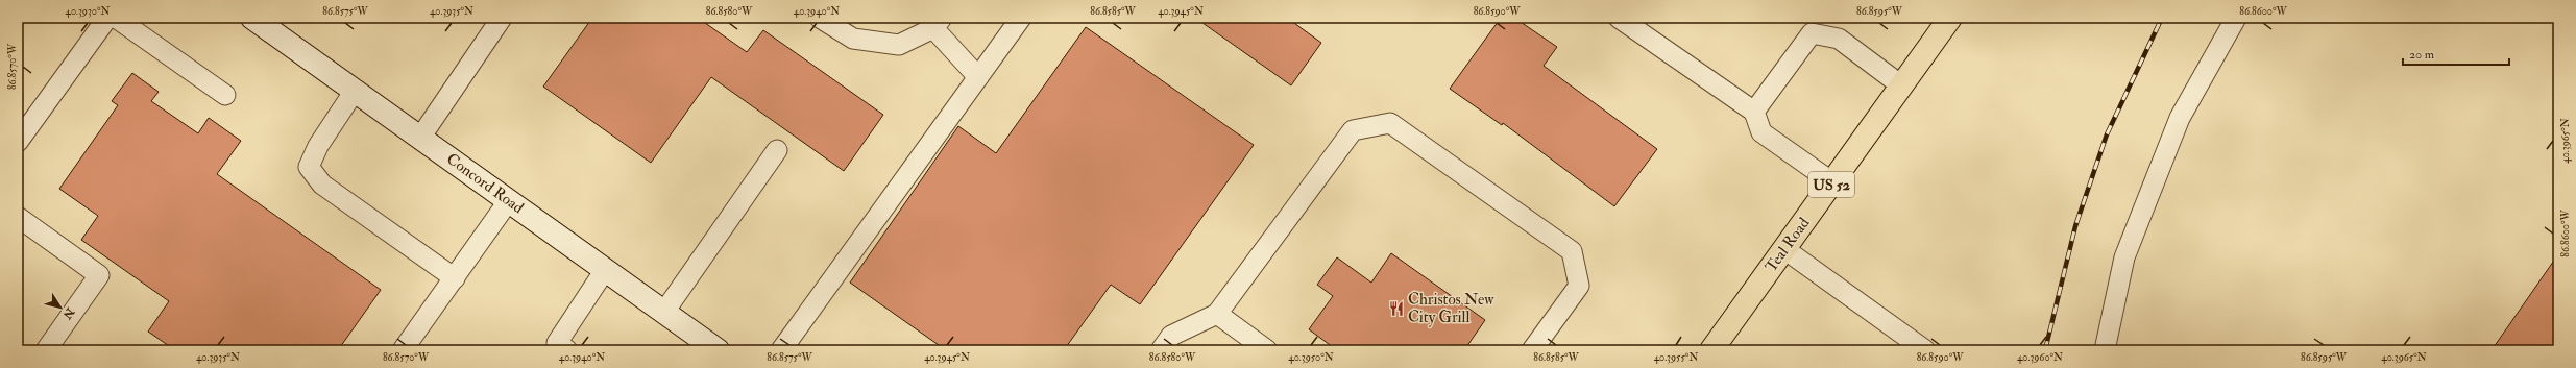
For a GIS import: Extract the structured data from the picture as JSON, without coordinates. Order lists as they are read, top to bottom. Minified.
{"streets":{"main road":["US 52","Teal Road"],"street":["Concord Road"]},"places":{"restaurant":["Christos New City Grill"]},"scale_bar":"20 m","north":"bottom right","coordinates":["40.3930°N","86.8575°W","40.3935°N","86.8580°W","40.3940°N","86.8585°W","40.3945°N","86.8590°W","86.8595°W","86.8600°W","86.8570°W","40.3965°N","40.3950°N","40.3955°N","40.3960°N"]}
